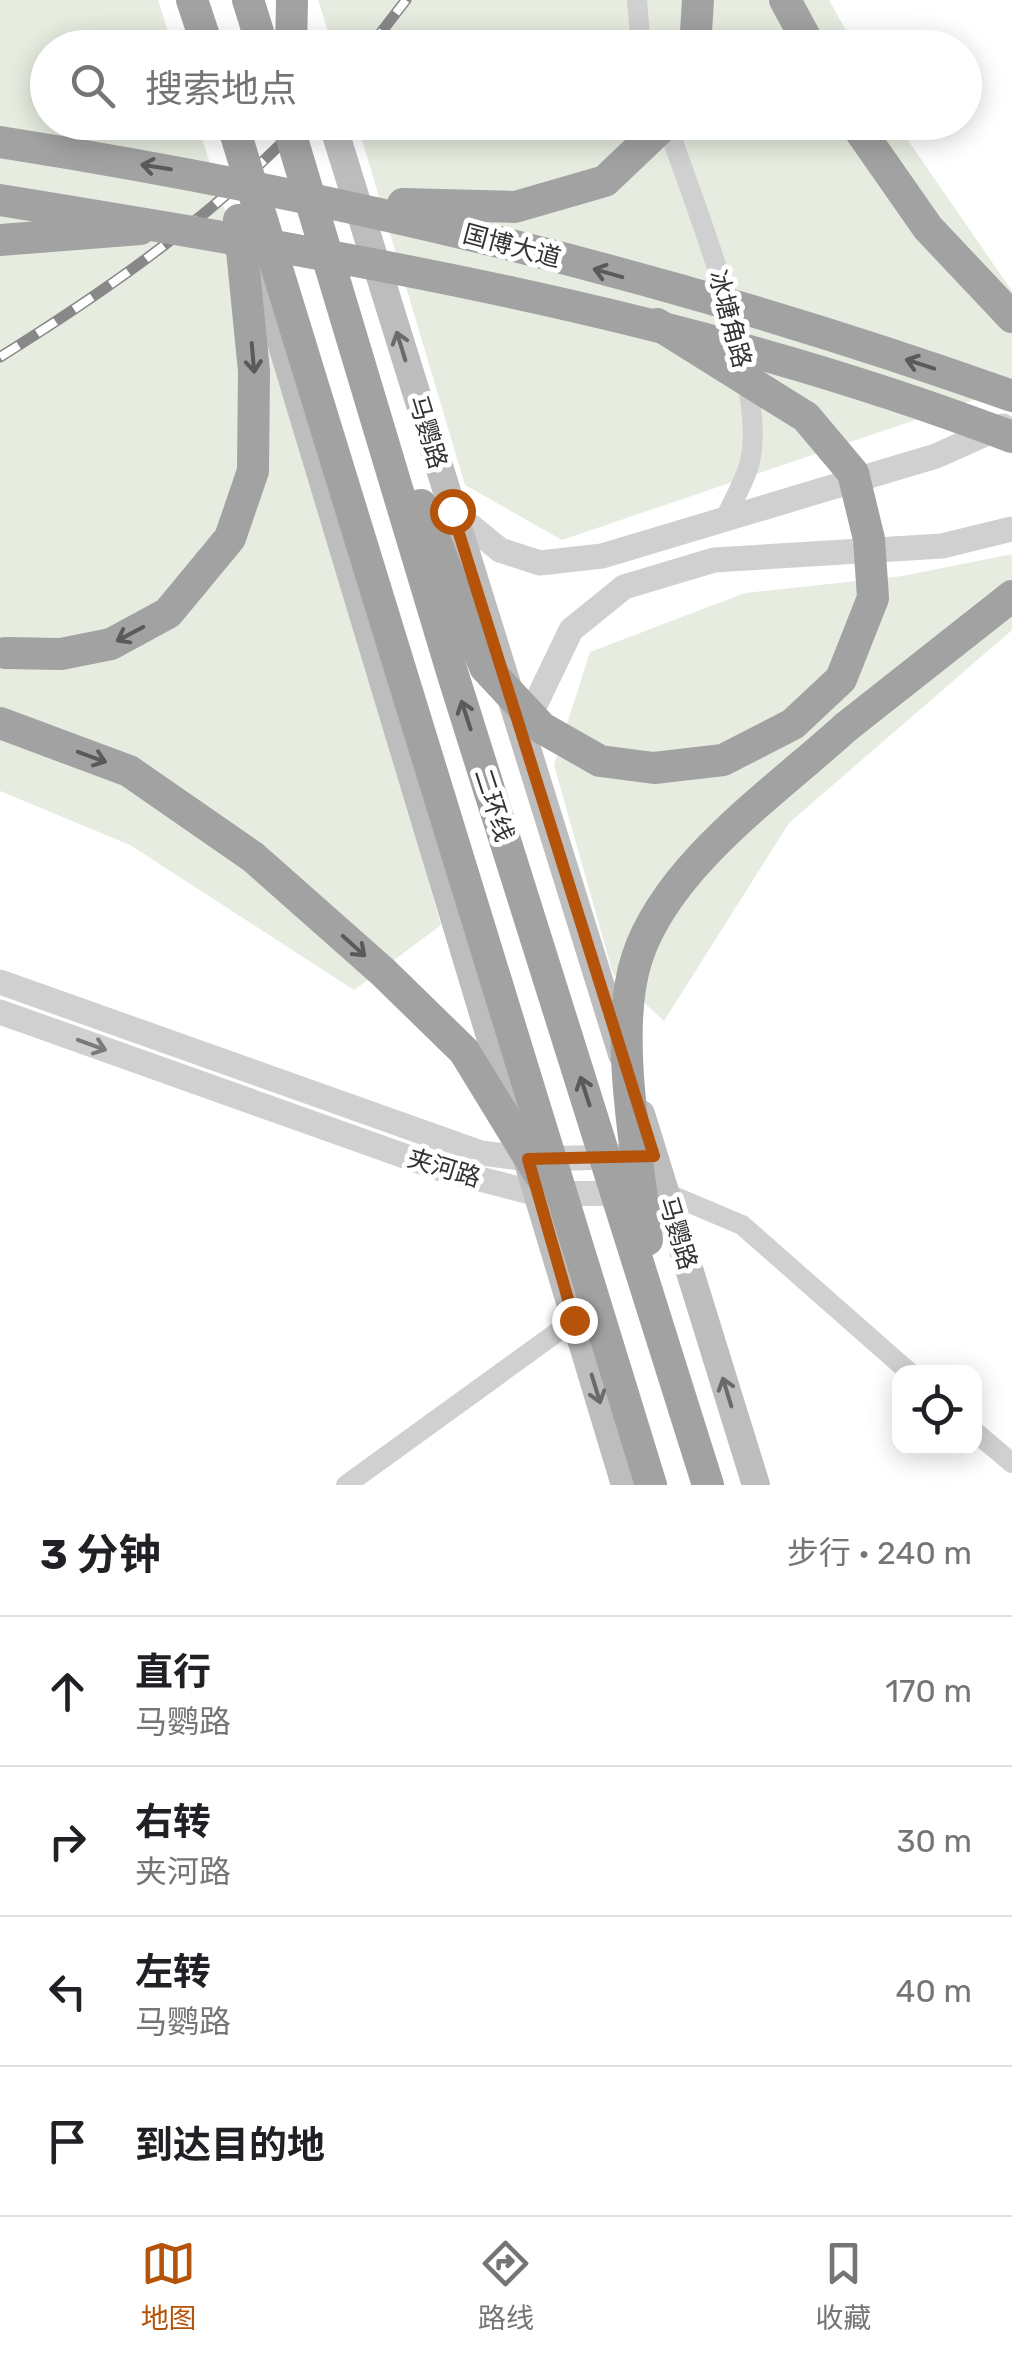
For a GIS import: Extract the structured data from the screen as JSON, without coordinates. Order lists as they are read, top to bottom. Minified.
{"streets":{"highway":["国博大道","二环线"],"main road":["马鹦路"],"street":["冰塘角路","夹河路"]},"crossings":[["马鹦路","夹河路"]],"page":{"search":"搜索地点","heading":["3 分钟","步行 · 240 m"],"list":[["直行","马鹦路","170 m"],["右转","夹河路","30 m"],["左转","马鹦路","40 m"],"到达目的地"],"nav":["地图","路线","收藏"]}}
